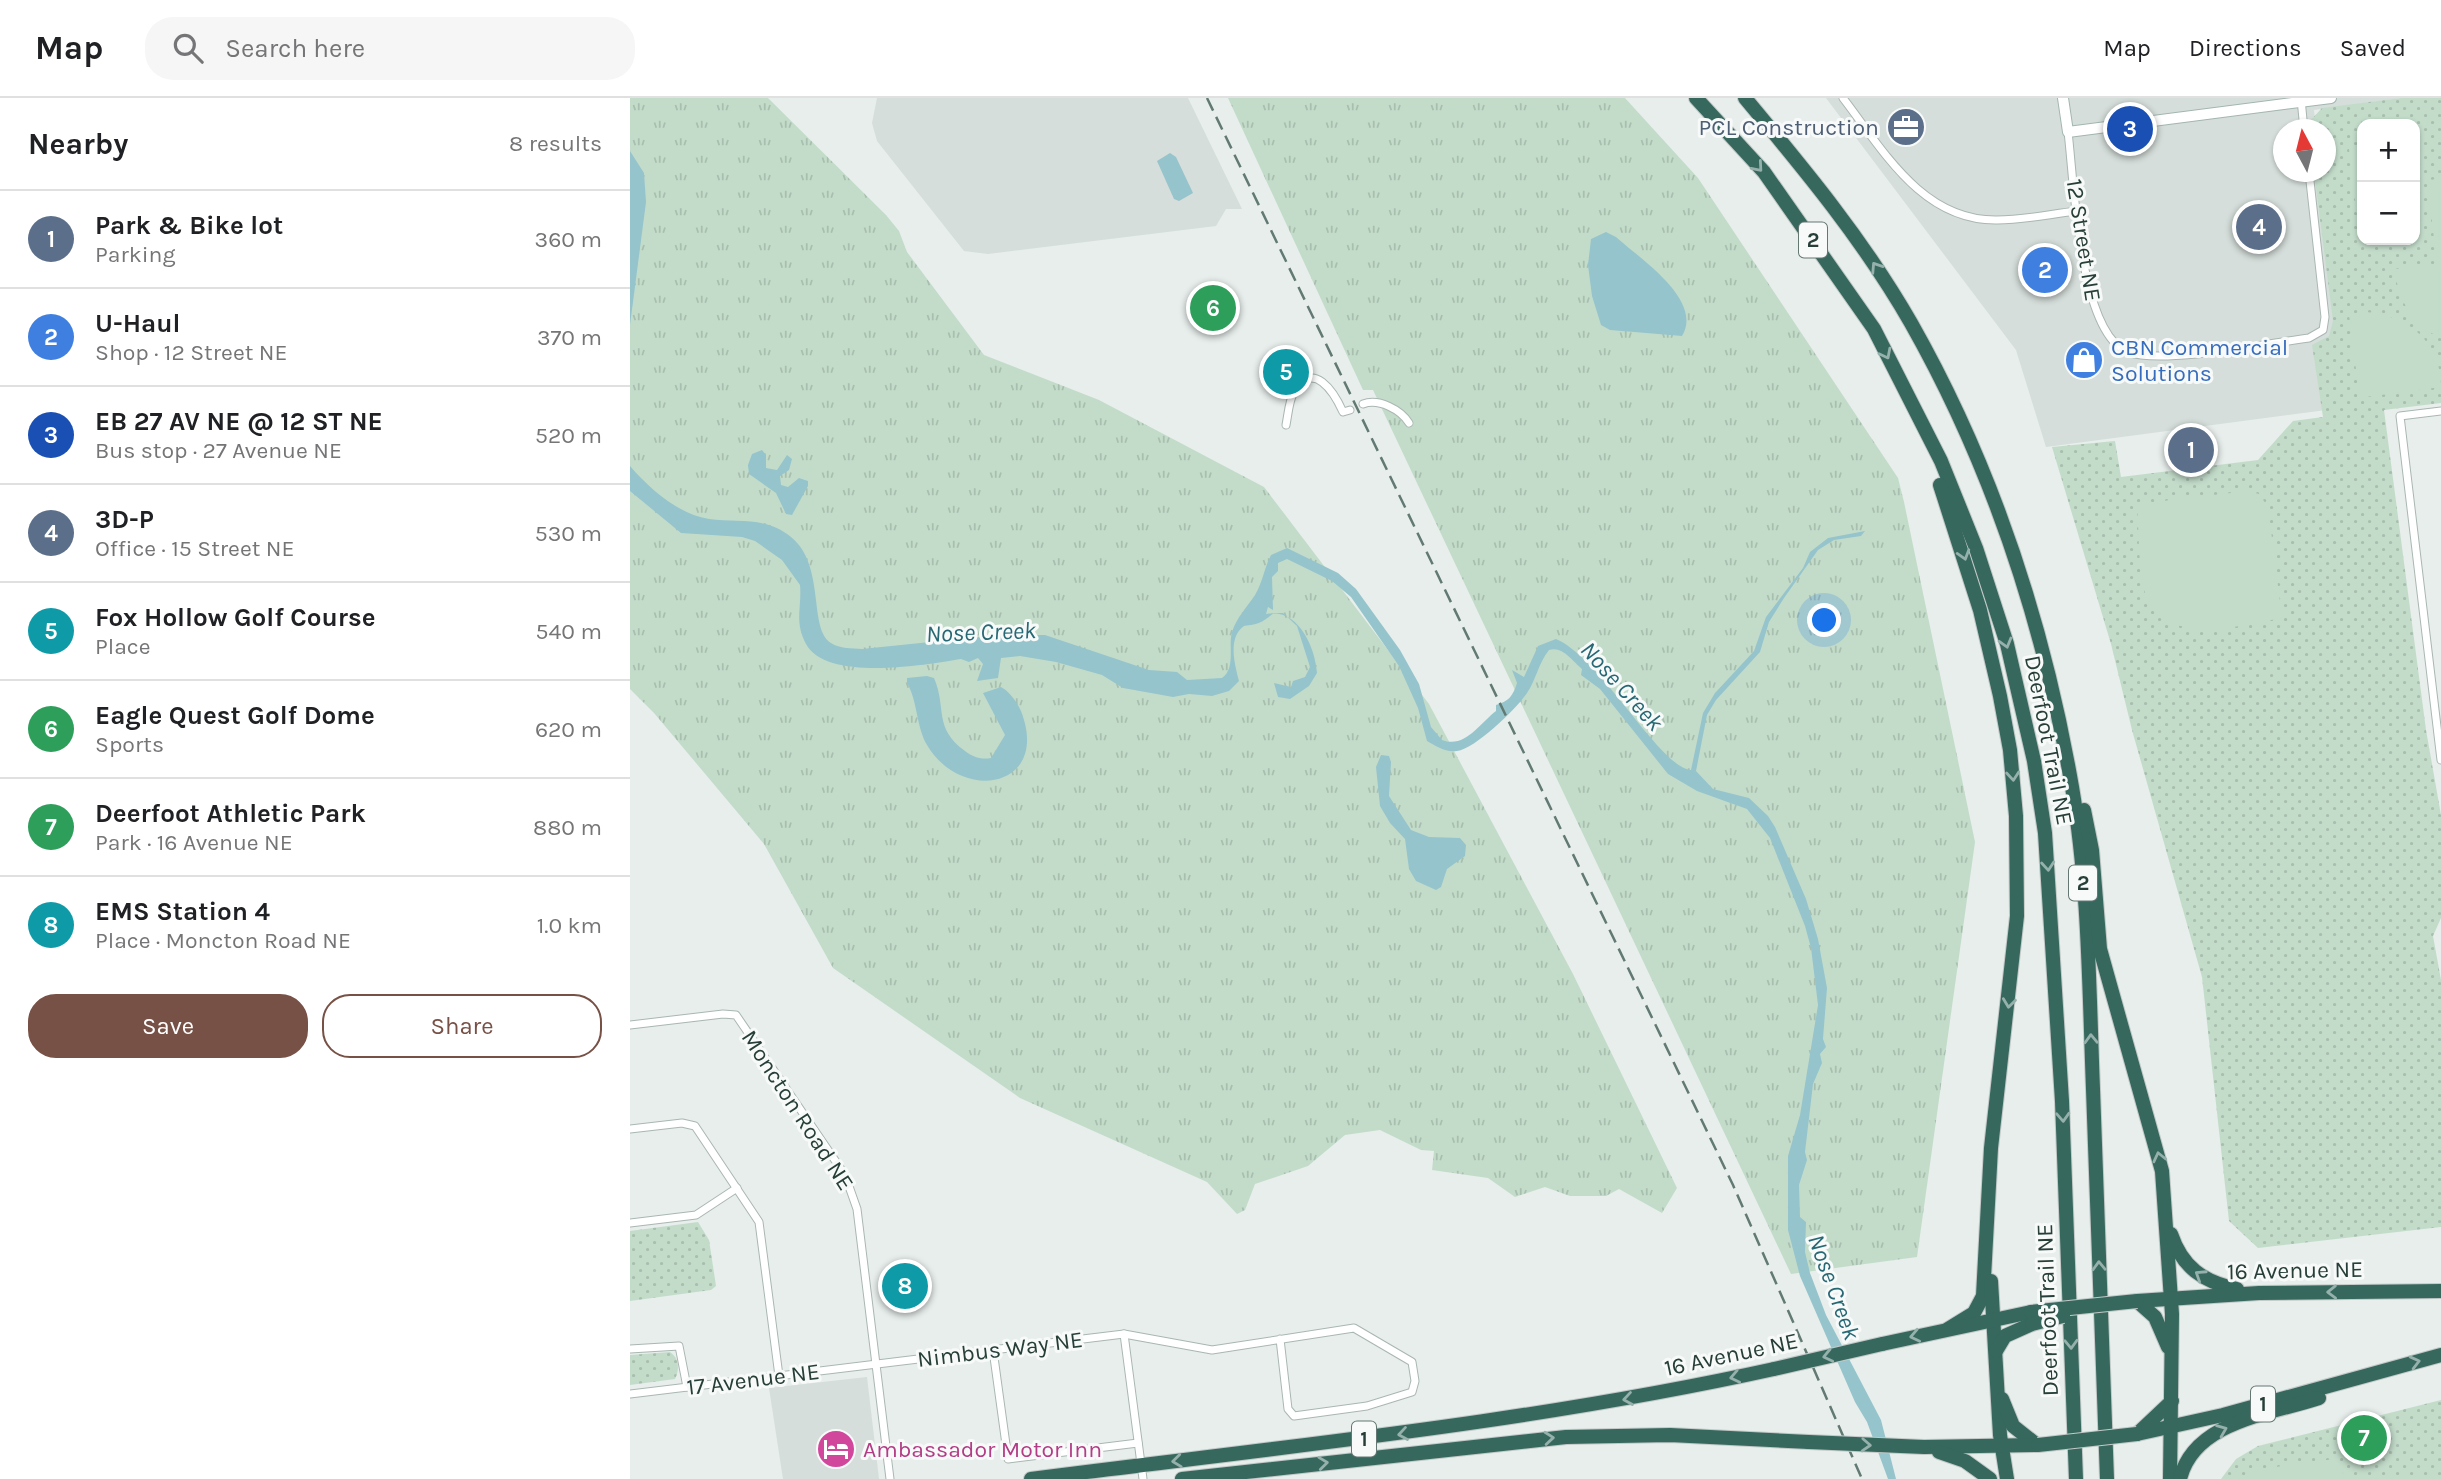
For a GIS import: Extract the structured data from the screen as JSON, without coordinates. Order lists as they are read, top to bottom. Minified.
{"streets":{"highway":["2","Deerfoot Trail NE","16 Avenue NE","1"],"street":["12 Street NE","Moncton Road NE","Nimbus Way NE","17 Avenue NE"]},"crossings":[["Moncton Road NE","Nimbus Way NE"],["Moncton Road NE","17 Avenue NE"],["16 Avenue NE","1"],["Nimbus Way NE","17 Avenue NE"]],"water":["Nose Creek"],"places":{"office":["PCL Construction"],"shop":["CBN Commercial Solutions"],"hotel":["Ambassador Motor Inn"]},"north":"top","page":{"header":"Map","search":"Search here","nav":["Map","Directions","Saved"],"heading":["Nearby","8 results"],"pins":["3","4","2","6","5","1","8","7"],"map_buttons":["+","−"],"list":[{"mark":"1","name":"Park & Bike lot","note":"Parking","value":"360 m"},{"mark":"2","name":"U-Haul","note":"Shop · 12 Street NE","value":"370 m"},{"mark":"3","name":"EB 27 AV NE @ 12 ST NE","note":"Bus stop · 27 Avenue NE","value":"520 m"},{"mark":"4","name":"3D-P","note":"Office · 15 Street NE","value":"530 m"},{"mark":"5","name":"Fox Hollow Golf Course","note":"Place","value":"540 m"},{"mark":"6","name":"Eagle Quest Golf Dome","note":"Sports","value":"620 m"},{"mark":"7","name":"Deerfoot Athletic Park","note":"Park · 16 Avenue NE","value":"880 m"},{"mark":"8","name":"EMS Station 4","note":"Place · Moncton Road NE","value":"1.0 km"}],"buttons":["Save","Share"]}}
